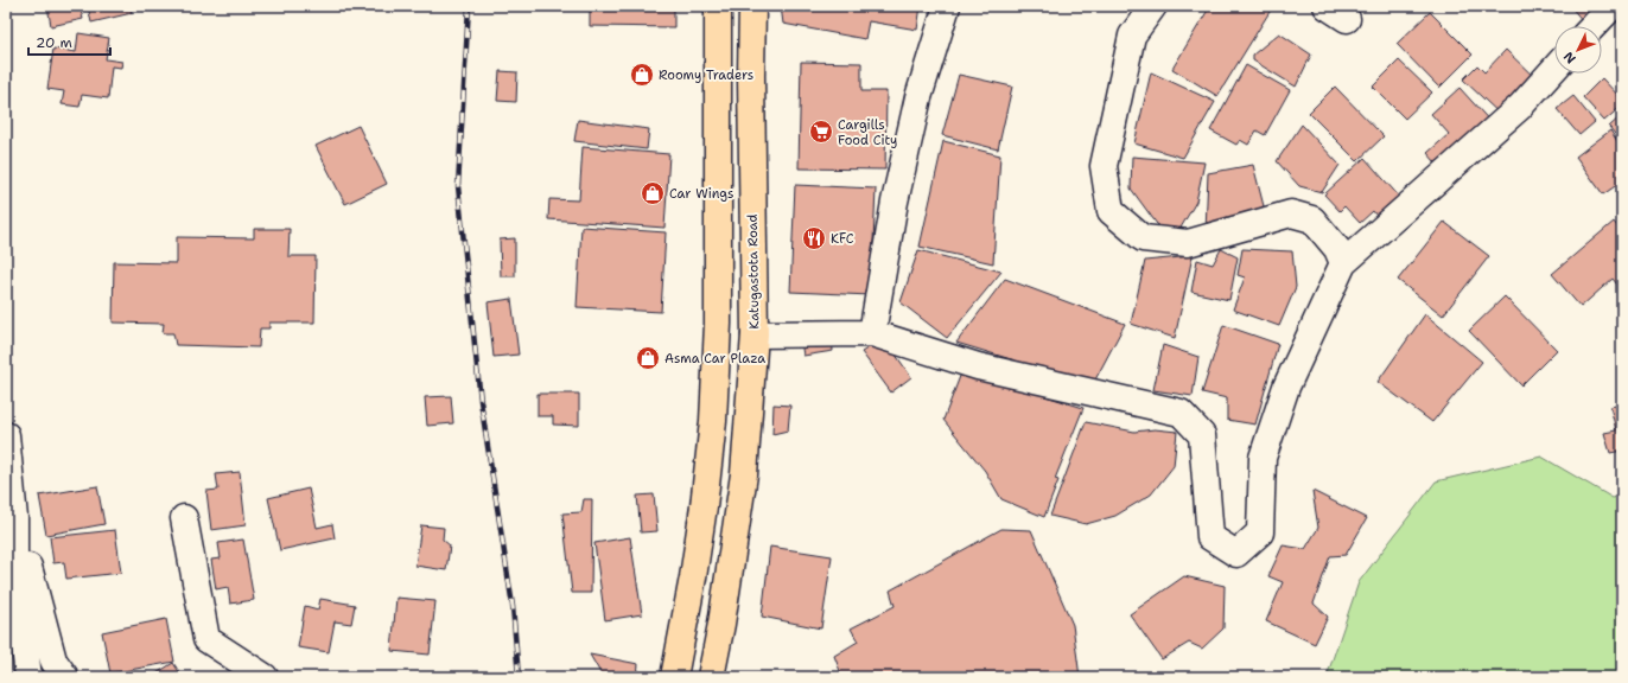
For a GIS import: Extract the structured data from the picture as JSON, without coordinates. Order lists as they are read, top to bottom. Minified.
{"streets":{"highway":["Katugastota Road"]},"places":{"shop":["Roomy Traders","Car Wings","Asma Car Plaza"],"supermarket":["Cargills Food City"],"restaurant":["KFC"]},"scale_bar":"20 m","north":"bottom left"}
